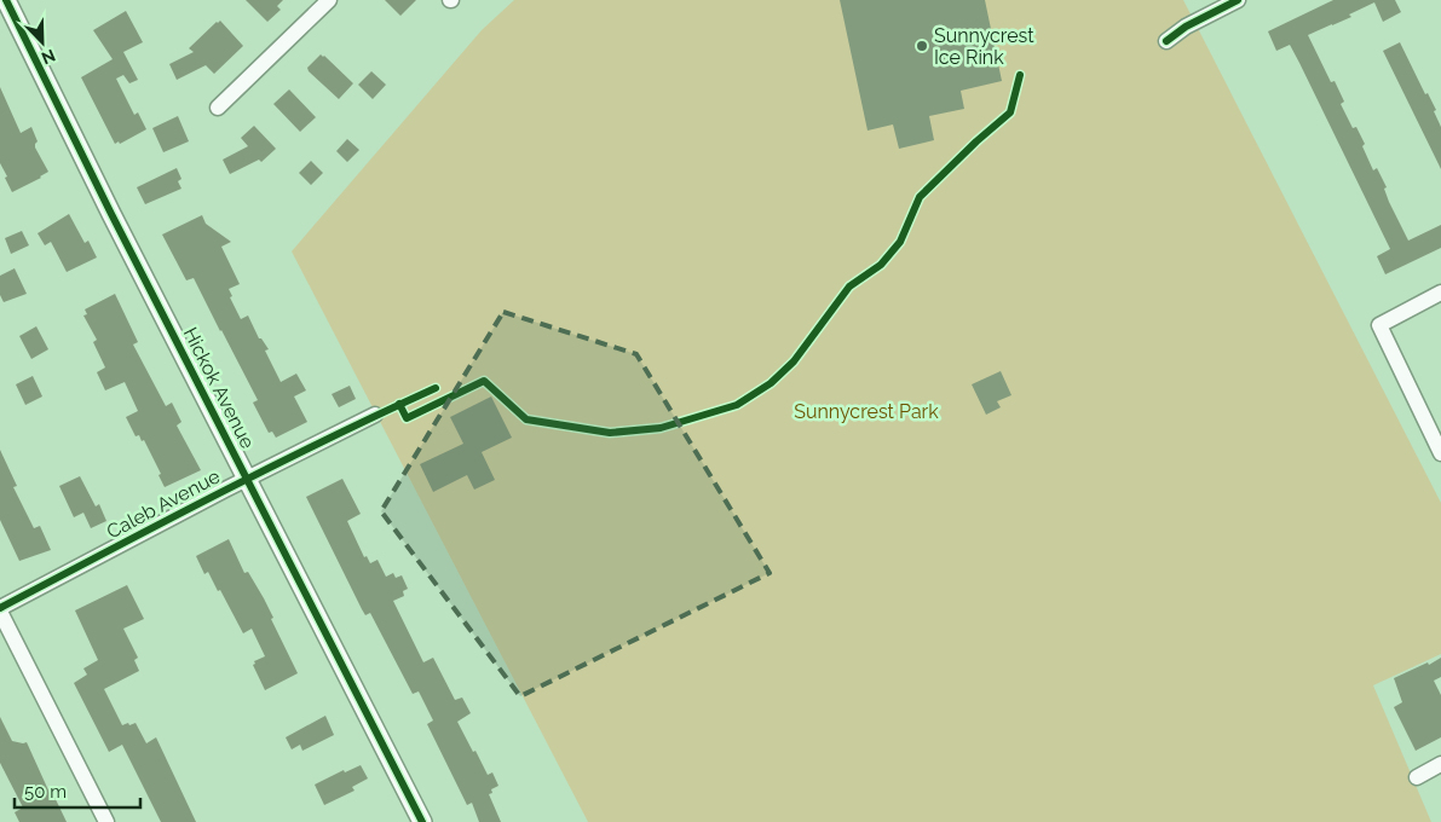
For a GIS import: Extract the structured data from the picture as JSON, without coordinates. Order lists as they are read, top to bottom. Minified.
{"streets":{"street":["Hickok Avenue","Caleb Avenue"]},"crossings":[["Hickok Avenue","Caleb Avenue"]],"parks":["Sunnycrest Park"],"places":["Sunnycrest Ice Rink"],"scale_bar":"50 m","north":"bottom right"}
